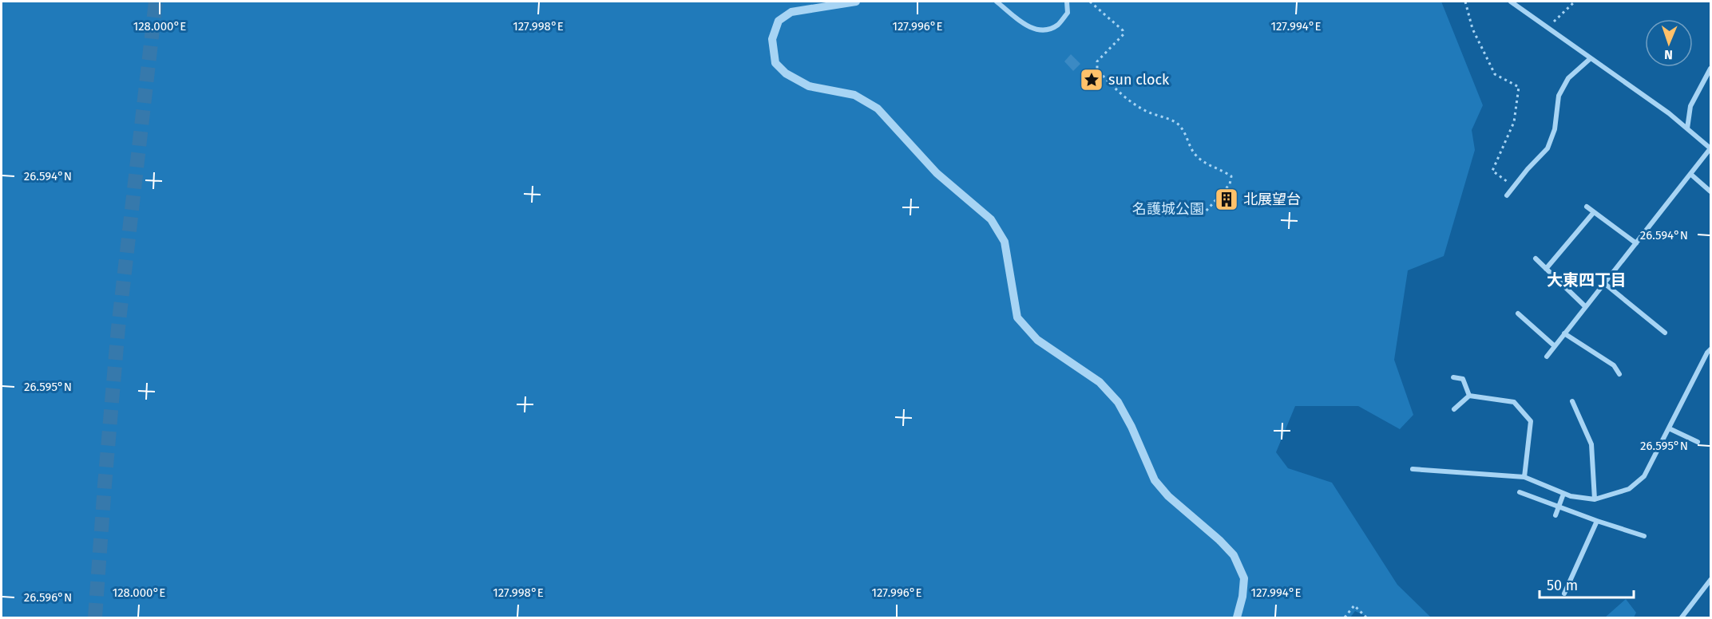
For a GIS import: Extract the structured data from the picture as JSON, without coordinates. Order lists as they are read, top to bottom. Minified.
{"districts":["大東四丁目"],"parks":["名護城公園"],"places":{"place":["sun clock"],"building":["北展望台"]},"scale_bar":"50 m","north":"bottom","coordinates":["128.000°E","127.998°E","127.996°E","127.994°E","26.594°N","26.595°N","26.596°N"]}
